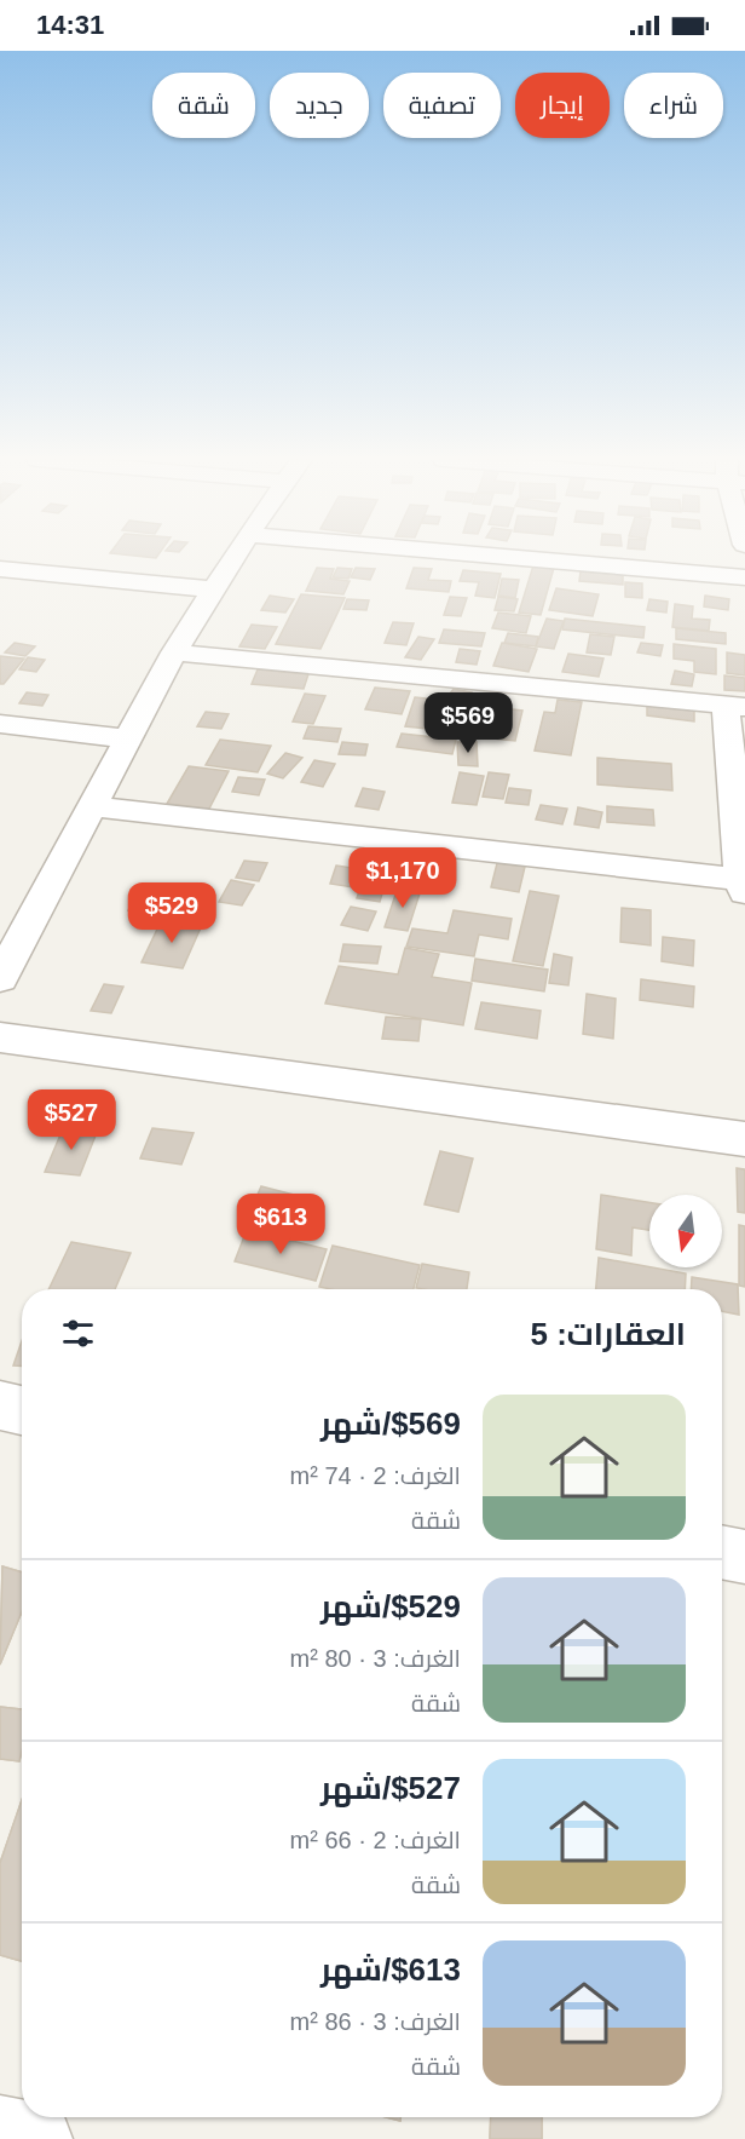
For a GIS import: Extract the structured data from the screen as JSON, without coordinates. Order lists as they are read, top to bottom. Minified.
{"north":"bottom","page":{"status":"14:31","chip":["شراء","إيجار","تصفية","جديد","شقة"],"price":["$569","$1,170","$529","$527","$613"],"heading":"العقارات: 5","list":[{"name":"$569/شهر","note":"الغرف: 2 · 74 m² · شقة"},{"name":"$529/شهر","note":"الغرف: 3 · 80 m² · شقة"},{"name":"$527/شهر","note":"الغرف: 2 · 66 m² · شقة"},{"name":"$613/شهر","note":"الغرف: 3 · 86 m² · شقة"}]}}
